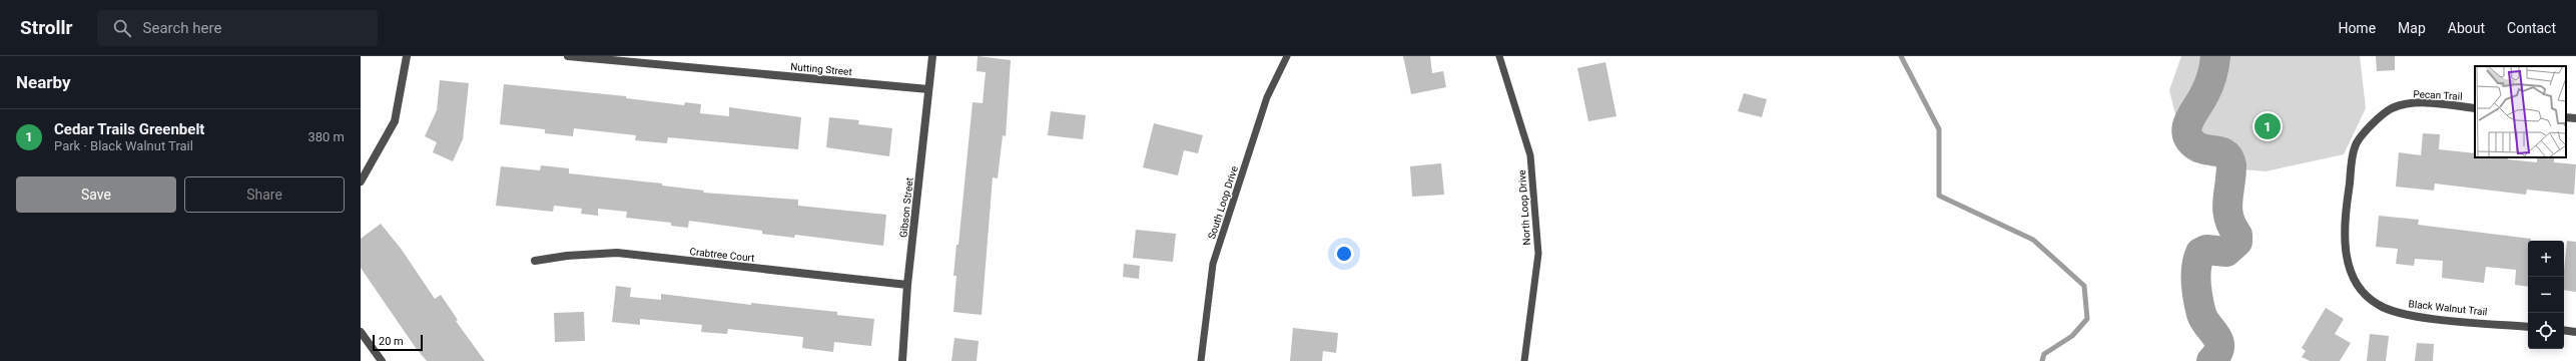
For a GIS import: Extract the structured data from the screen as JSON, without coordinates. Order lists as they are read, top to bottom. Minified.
{"streets":{"street":["Nutting Street","Pecan Trail","Gibson Street","Crabtree Court","Black Walnut Trail"],"lane":["South Loop Drive","North Loop Drive"]},"crossings":[["Nutting Street","Gibson Street"],["Pecan Trail","Black Walnut Trail"],["Gibson Street","Crabtree Court"]],"scale_bar":"20 m","page":{"header":"Strollr","search":"Search here","nav":["Home","Map","About","Contact"],"heading":"Nearby","list":[{"mark":"1","name":"Cedar Trails Greenbelt","note":"Park · Black Walnut Trail","value":"380 m"}],"pins":"1","buttons":["Save","Share"],"map_buttons":["+","−"],"scale":"20 m"}}
